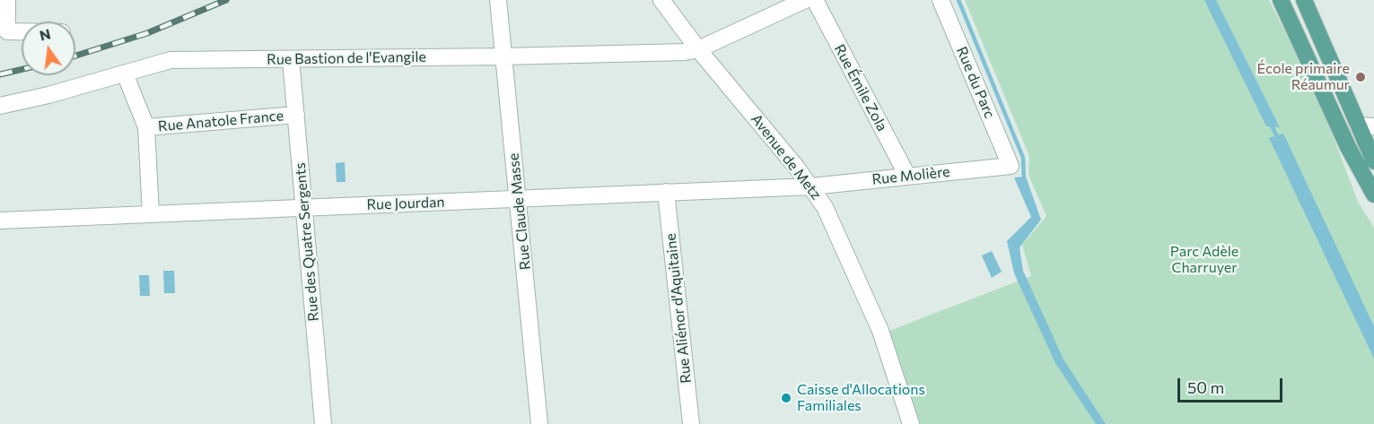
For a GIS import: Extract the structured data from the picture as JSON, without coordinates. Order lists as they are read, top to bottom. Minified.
{"streets":{"street":["Rue Bastion de l'Evangile","Rue du Parc","Rue Émile Zola","Rue Anatole France","Avenue de Metz","Rue Molière","Rue Jourdan","Rue Claude Masse","Rue des Quatre Sergents","Rue Aliénor d'Aquitaine"]},"crossings":[["Rue Bastion de l'Evangile","Avenue de Metz"],["Rue Bastion de l'Evangile","Rue Claude Masse"],["Rue Bastion de l'Evangile","Rue des Quatre Sergents"],["Rue du Parc","Rue Molière"],["Rue Émile Zola","Rue Molière"],["Rue Anatole France","Rue des Quatre Sergents"],["Avenue de Metz","Rue Molière"],["Avenue de Metz","Rue Jourdan"],["Rue Molière","Rue Jourdan"],["Rue Jourdan","Rue Claude Masse"],["Rue Jourdan","Rue des Quatre Sergents"],["Rue Jourdan","Rue Aliénor d'Aquitaine"]],"parks":["Parc Adèle Charruyer"],"places":["École primaire Réaumur","Caisse d'Allocations Familiales"],"scale_bar":"50 m","north":"top"}
